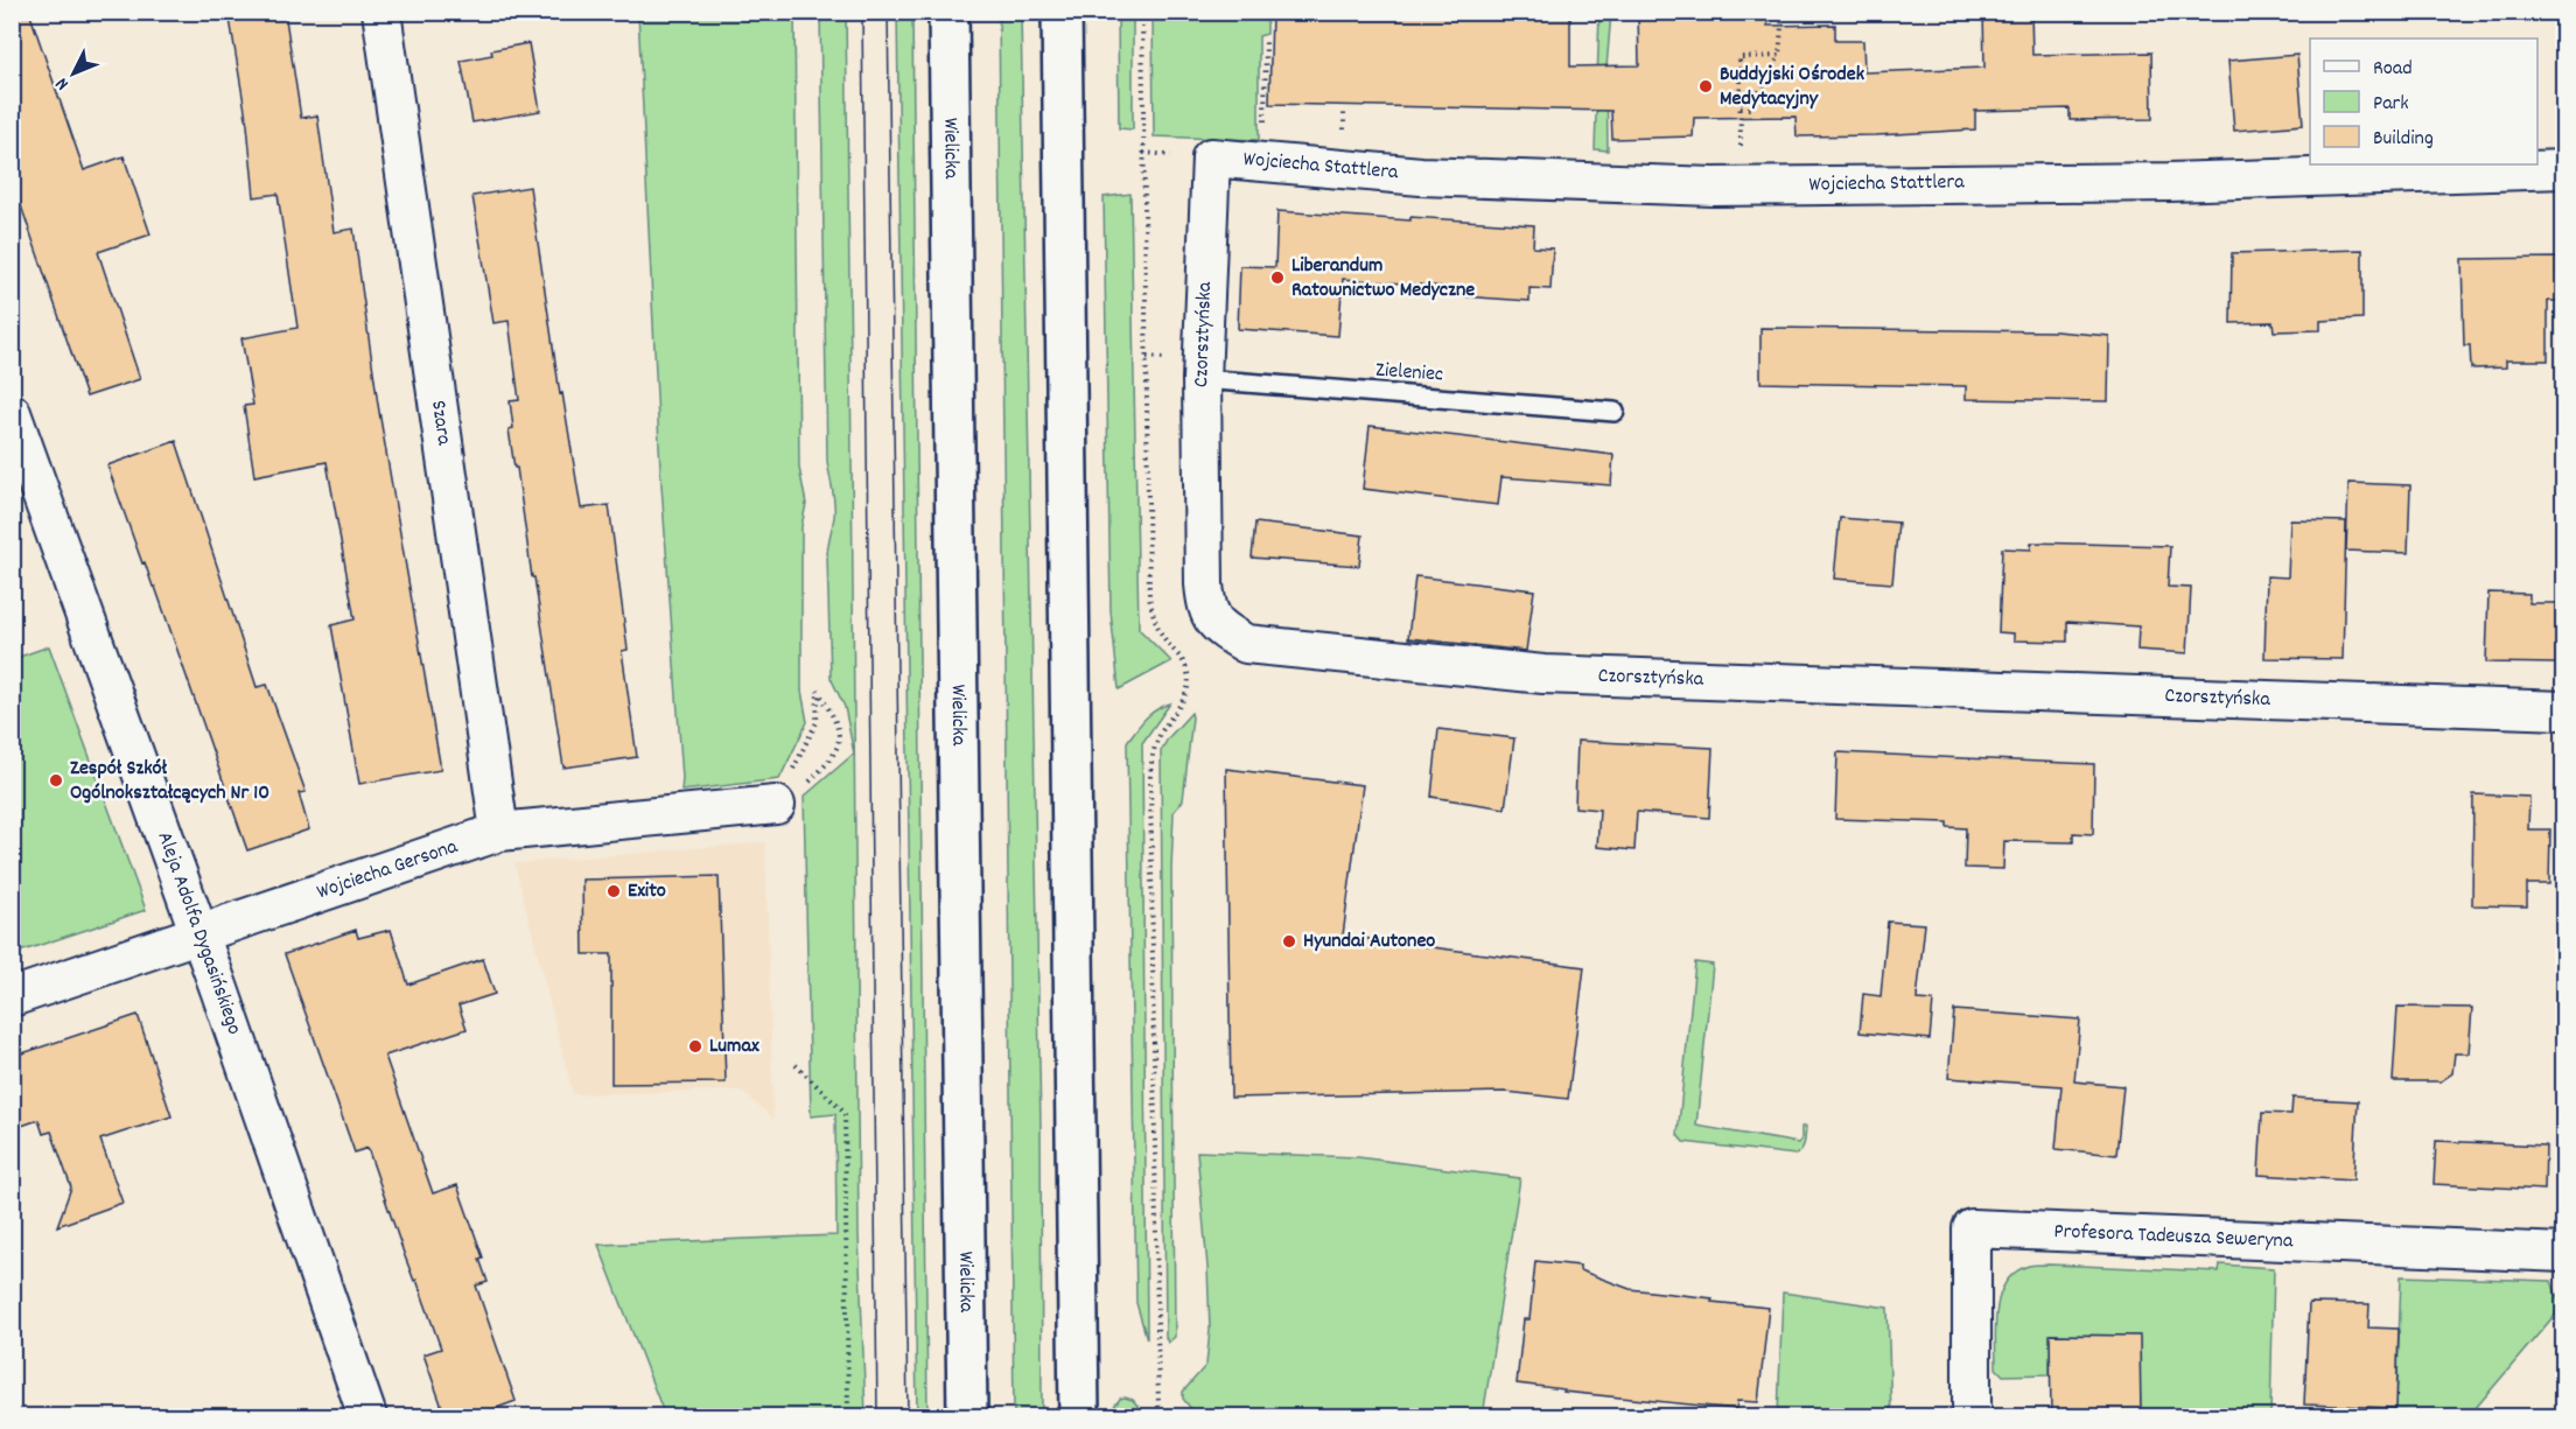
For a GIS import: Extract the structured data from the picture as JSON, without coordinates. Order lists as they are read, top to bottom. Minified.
{"streets":{"main road":["Wielicka"],"street":["Wojciecha Stattlera","Czorsztyńska","Szara","Wojciecha Gersona","Aleja Adolfa Dygasińskiego","Profesora Tadeusza Seweryna"],"lane":["Zieleniec"]},"crossings":[["Wojciecha Stattlera","Czorsztyńska"],["Czorsztyńska","Zieleniec"],["Szara","Wojciecha Gersona"],["Wojciecha Gersona","Aleja Adolfa Dygasińskiego"]],"places":["Buddyjski Ośrodek Medytacyjny","Liberandum Ratownictwo Medyczne","Zespół Szkół Ogólnokształcących Nr 10","Exito","Hyundai Autoneo","Lumax"],"legend":["Road","Park","Building"],"north":"bottom left"}
